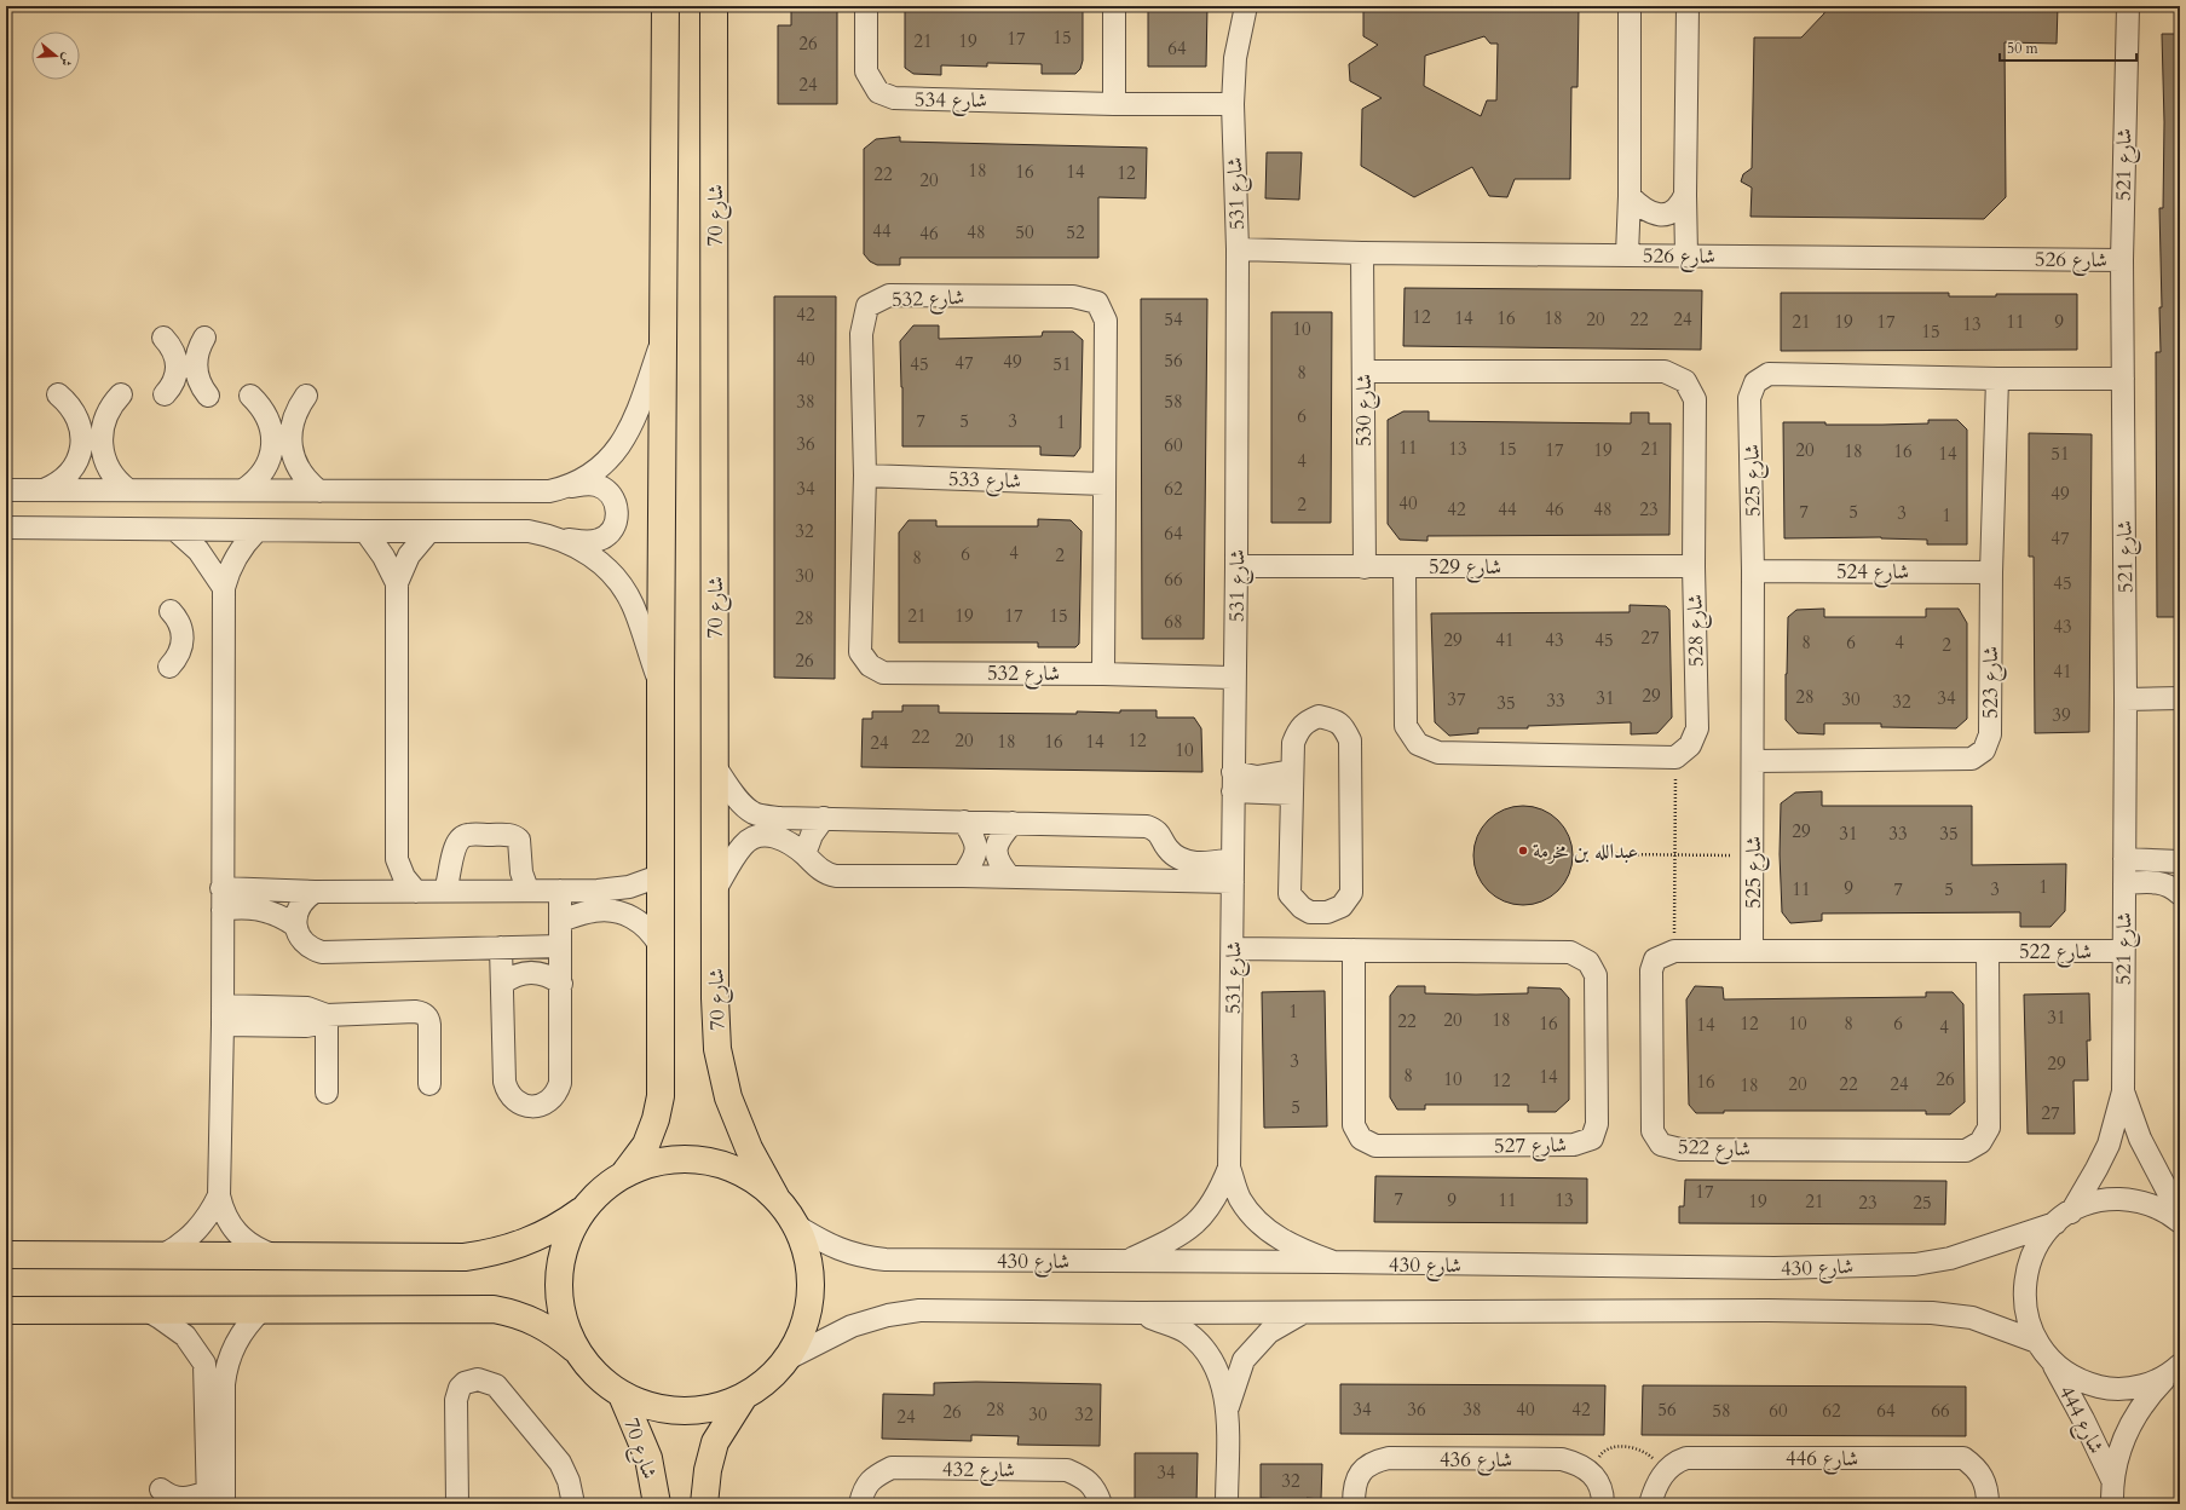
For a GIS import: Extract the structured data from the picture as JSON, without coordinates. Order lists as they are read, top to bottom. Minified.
{"streets":{"main road":["شارع 70"],"street":["شارع 534","شارع 521","شارع 531","شارع 526","شارع 532","شارع 530","شارع 533","شارع 525","شارع 529","شارع 524","شارع 528","شارع 523","شارع 522","شارع 527","شارع 430","شارع 444","شارع 446","شارع 436","شارع 432"]},"crossings":[["شارع 534","شارع 531"],["شارع 521","شارع 526"],["شارع 521","شارع 525"],["شارع 521","شارع 522"],["شارع 521","شارع 430"],["شارع 521","شارع 444"],["شارع 531","شارع 526"],["شارع 531","شارع 532"],["شارع 531","شارع 529"],["شارع 531","شارع 527"],["شارع 531","شارع 430"],["شارع 526","شارع 530"],["شارع 532","شارع 533"],["شارع 530","شارع 529"],["شارع 530","شارع 528"],["شارع 525","شارع 524"],["شارع 525","شارع 523"],["شارع 525","شارع 522"],["شارع 529","شارع 528"],["شارع 524","شارع 523"]],"places":["عبدالله بن مخرمة"],"house_numbers":["15","17","21","19","26","64","24","18","16","14","12","22","20","44","48","50","52","46","42","12","14","16","18","54","20","22","24","21","19","17","11","9","13","10","15","40","56","49","47","45","51","8","38","58","6","7","5","3","1","36","60","11","13","15","21","17","19","20","18","16","14","51","4","34","62","49","40","2","42","44","46","48","23","7","5","3","1","32","64","47","4","6","2","8","30","66","45","21","19","17","15","28","68","43","27","29","41","43","45","8","6","4","2","26","41","29","28","31","34","37","30","33","32","35","39","22","20","12","18","16","14","24","10","29","31","33","35","1","9","11","7","5","3","1","31","20","18","22","16","12","10","8","6","14","4","3","29","8","14","10","26","12","16","20","22","24","18","5","27","17","7","9","11","13","19","21","23","25","28","34","36","38","40","42","56","58","60","62","64","66","26","30","32","24","34","32"],"scale_bar":"50 m","north":"right"}
